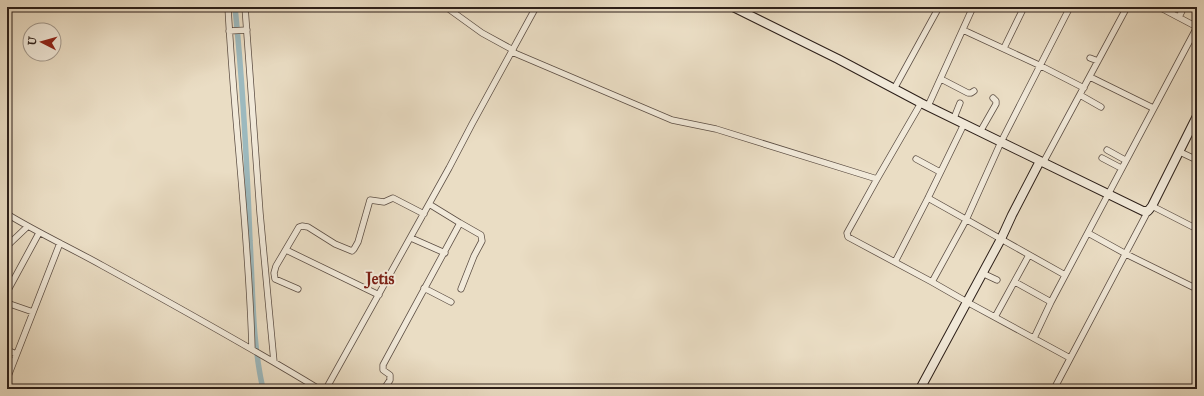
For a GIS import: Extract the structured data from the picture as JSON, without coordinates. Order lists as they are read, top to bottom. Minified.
{"districts":["Jetis"],"north":"left"}
